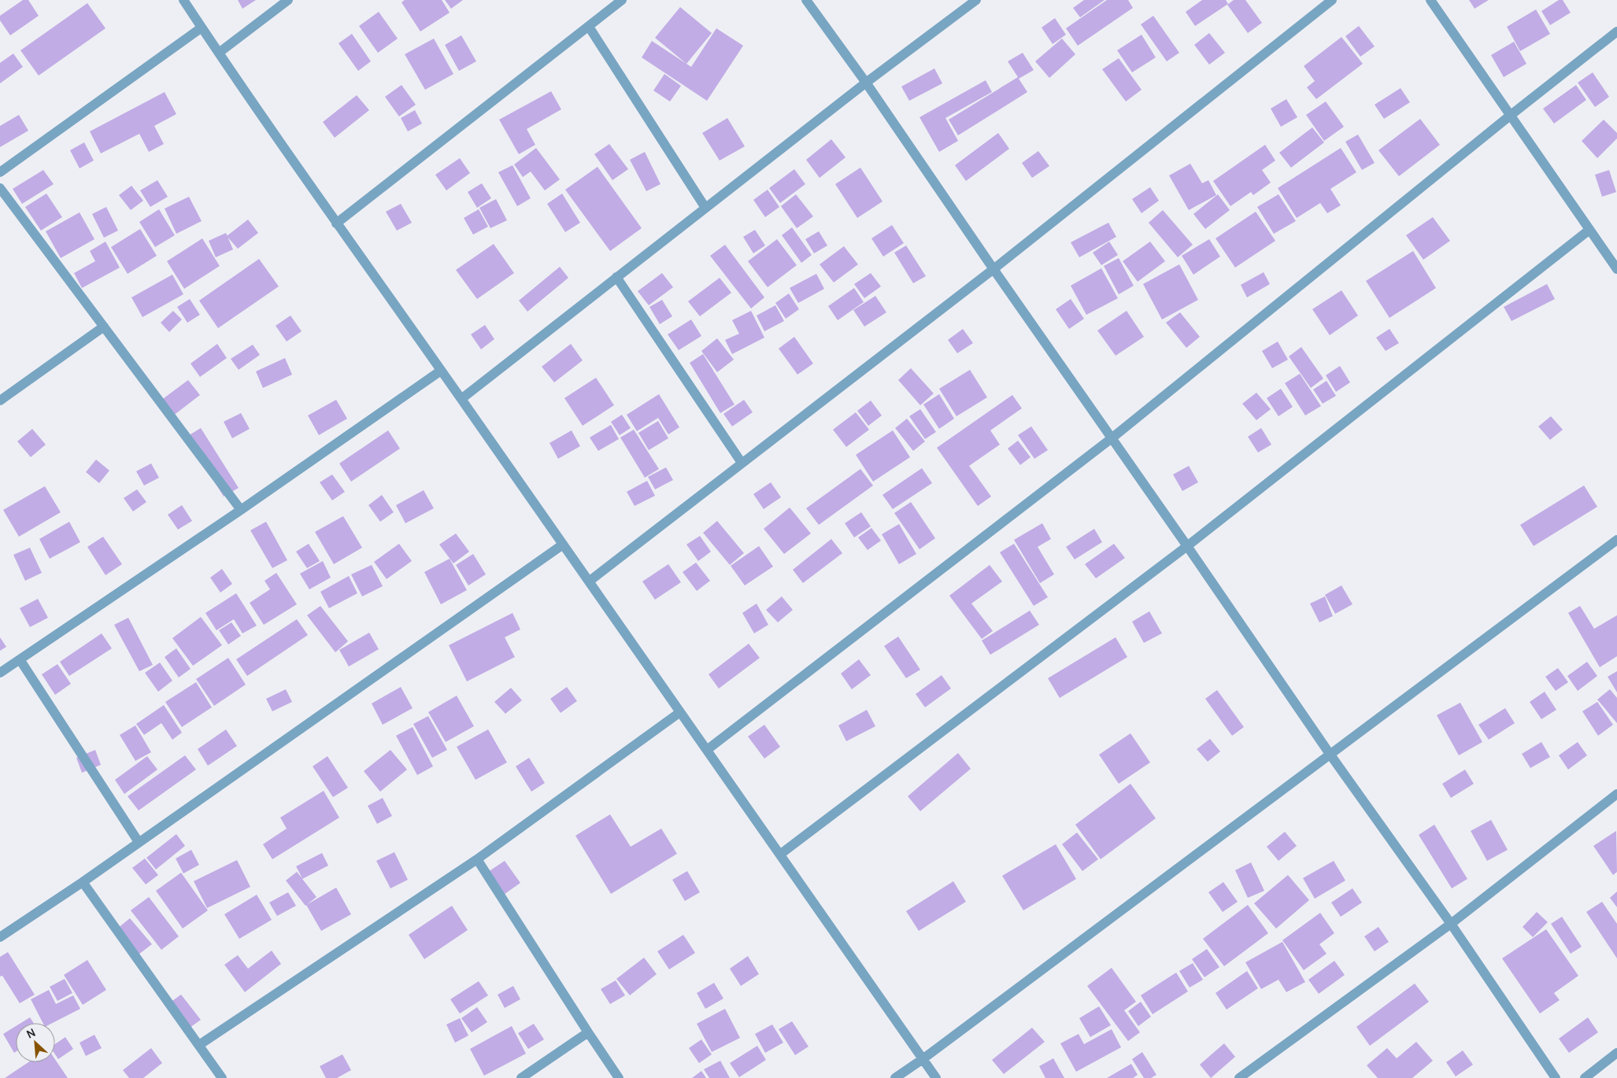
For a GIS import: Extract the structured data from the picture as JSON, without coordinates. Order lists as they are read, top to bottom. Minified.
{"north":"top left"}
